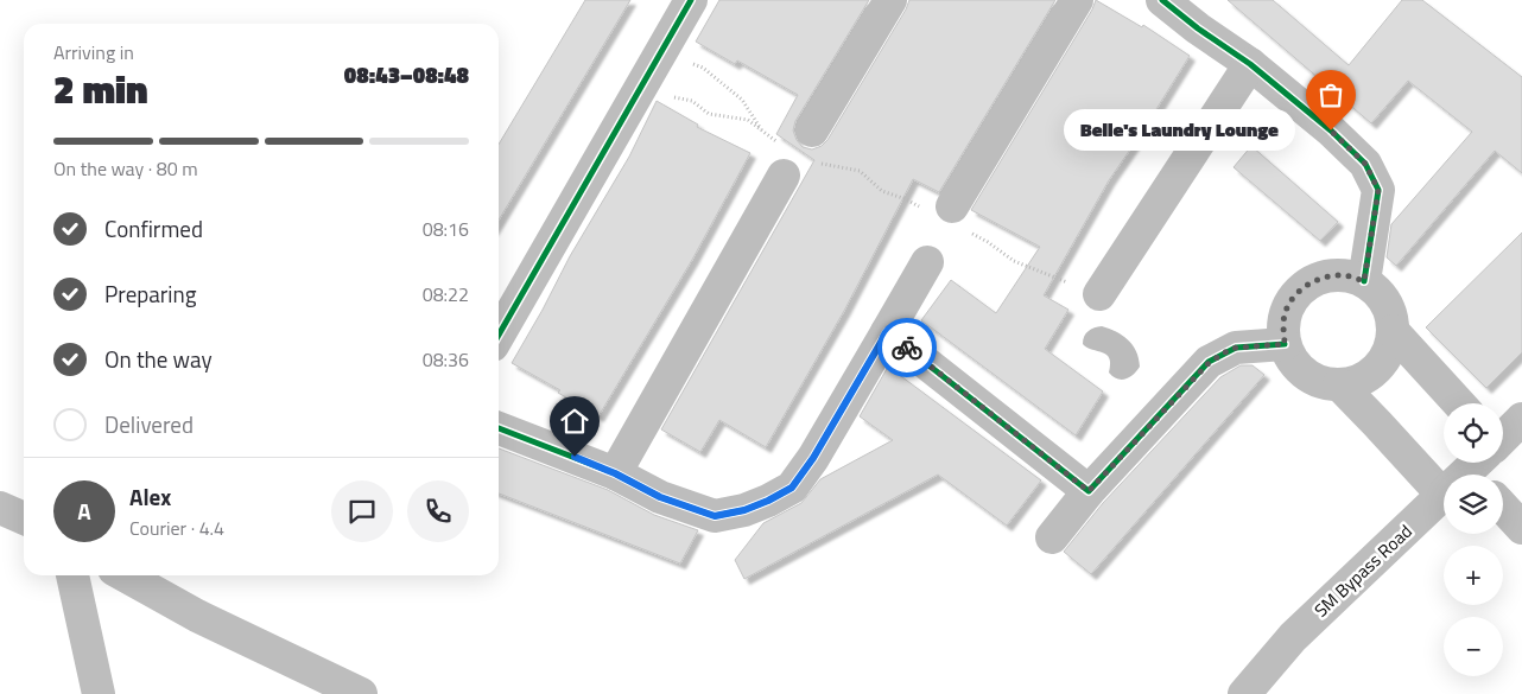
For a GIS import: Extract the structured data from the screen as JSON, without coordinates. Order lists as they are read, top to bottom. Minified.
{"streets":{"street":["SM Bypass Road"]},"places":["Belle's Laundry Lounge"],"page":{"heading":["2 min","Arriving in","08:43–08:48"],"panel":["Alex","Courier · 4.4"],"bubble":"Belle's Laundry Lounge","bar":"On the way · 80 m","list":[["Confirmed","08:16"],["Preparing","08:22"],["On the way","08:36"],"Delivered"],"map_buttons":["+","−"],"round":"A"}}
